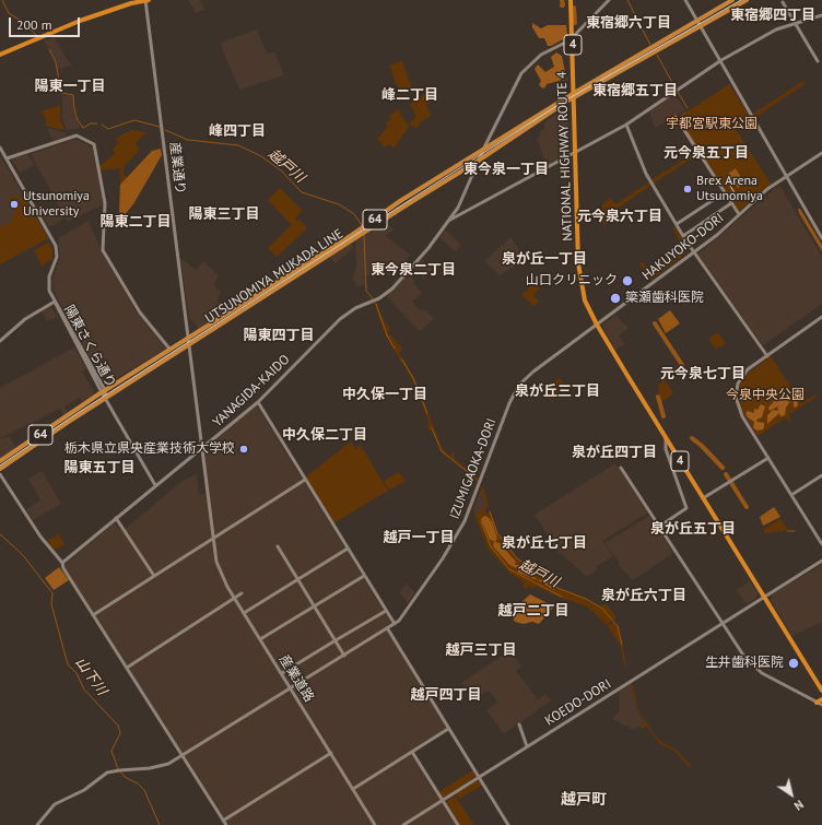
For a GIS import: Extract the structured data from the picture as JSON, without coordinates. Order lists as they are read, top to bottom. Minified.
{"streets":{"highway":["4","NATIONAL HIGHWAY ROUTE 4"],"main road":["64","UTSUNOMIYA MUKADA LINE"],"street":["産業通り","HAKUYOKO-DORI","陽東さくら通り","YANAGIDA-KAIDO","IZUMIGAOKA-DORI","産業道路","KOEDO-DORI"]},"crossings":[["NATIONAL HIGHWAY ROUTE 4","HAKUYOKO-DORI"],["NATIONAL HIGHWAY ROUTE 4","YANAGIDA-KAIDO"],["NATIONAL HIGHWAY ROUTE 4","IZUMIGAOKA-DORI"],["NATIONAL HIGHWAY ROUTE 4","KOEDO-DORI"],["産業通り","UTSUNOMIYA MUKADA LINE"],["HAKUYOKO-DORI","IZUMIGAOKA-DORI"],["UTSUNOMIYA MUKADA LINE","陽東さくら通り"],["UTSUNOMIYA MUKADA LINE","YANAGIDA-KAIDO"],["IZUMIGAOKA-DORI","産業道路"]],"districts":["東宿郷四丁目","東宿郷六丁目","陽東一丁目","東宿郷五丁目","峰二丁目","峰四丁目","元今泉五丁目","東今泉一丁目","陽東三丁目","元今泉六丁目","陽東二丁目","泉が丘一丁目","東今泉二丁目","陽東四丁目","元今泉七丁目","泉が丘三丁目","中久保一丁目","中久保二丁目","泉が丘四丁目","陽東五丁目","泉が丘五丁目","越戸一丁目","泉が丘七丁目","泉が丘六丁目","越戸二丁目","越戸三丁目","越戸四丁目","越戸町"],"water":["越戸川","山下川"],"parks":["宇都宮駅東公園","今泉中央公園"],"places":["Brex Arena Utsunomiya","Utsunomiya University","山口クリニック","簗瀬歯科医院","栃木県立県央産業技術大学校","生井歯科医院"],"scale_bar":"200 m","north":"bottom right"}
